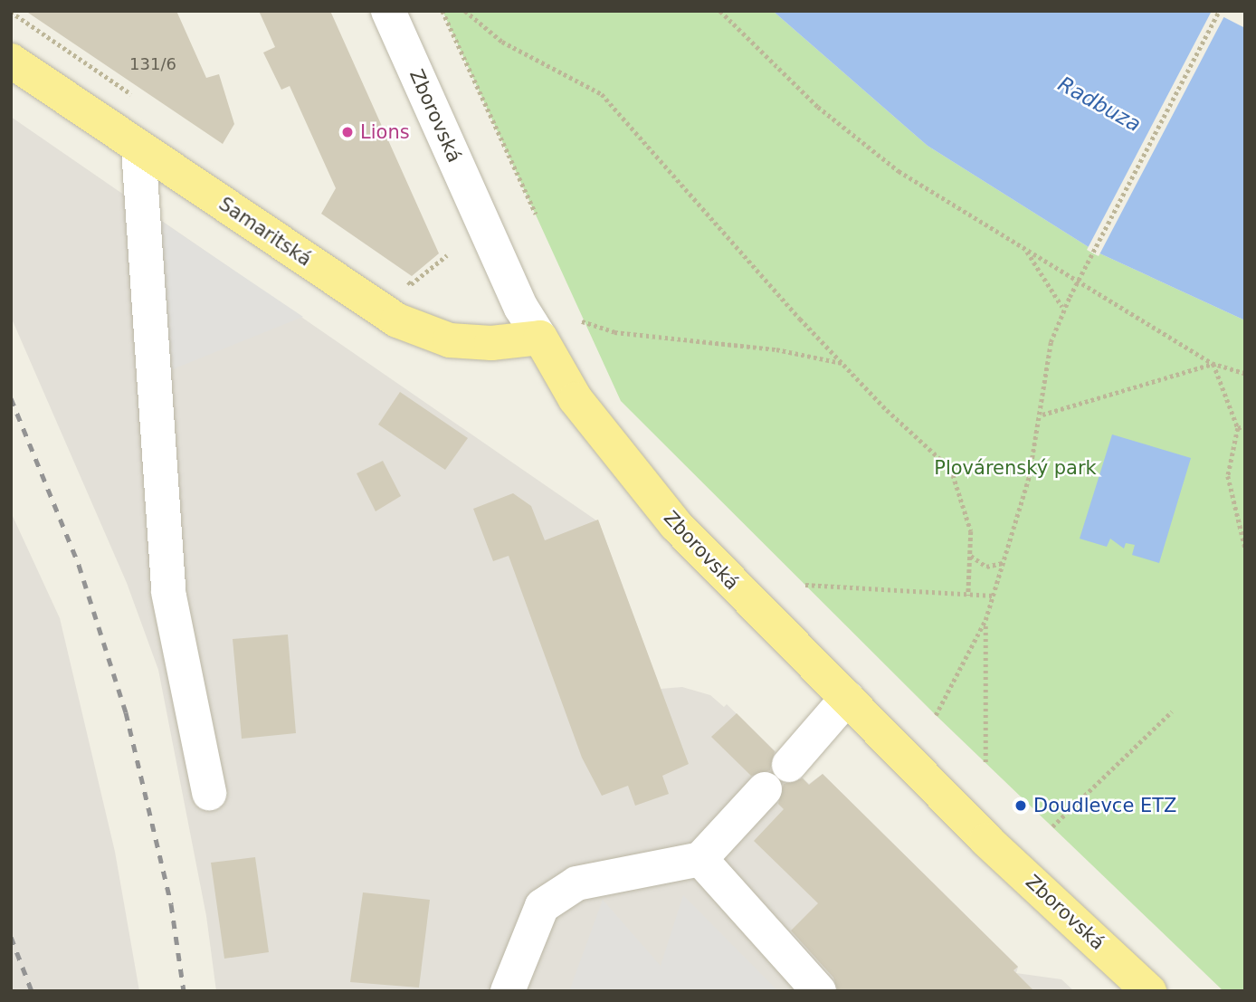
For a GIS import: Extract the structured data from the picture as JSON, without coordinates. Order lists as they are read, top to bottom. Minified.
{"streets":{"main road":["Zborovská","Samaritská"]},"crossings":[["Zborovská","Samaritská"]],"water":["Radbuza"],"parks":["Plovárenský park"],"places":["Lions","Doudlevce ETZ"],"house_numbers":["131/6"]}
